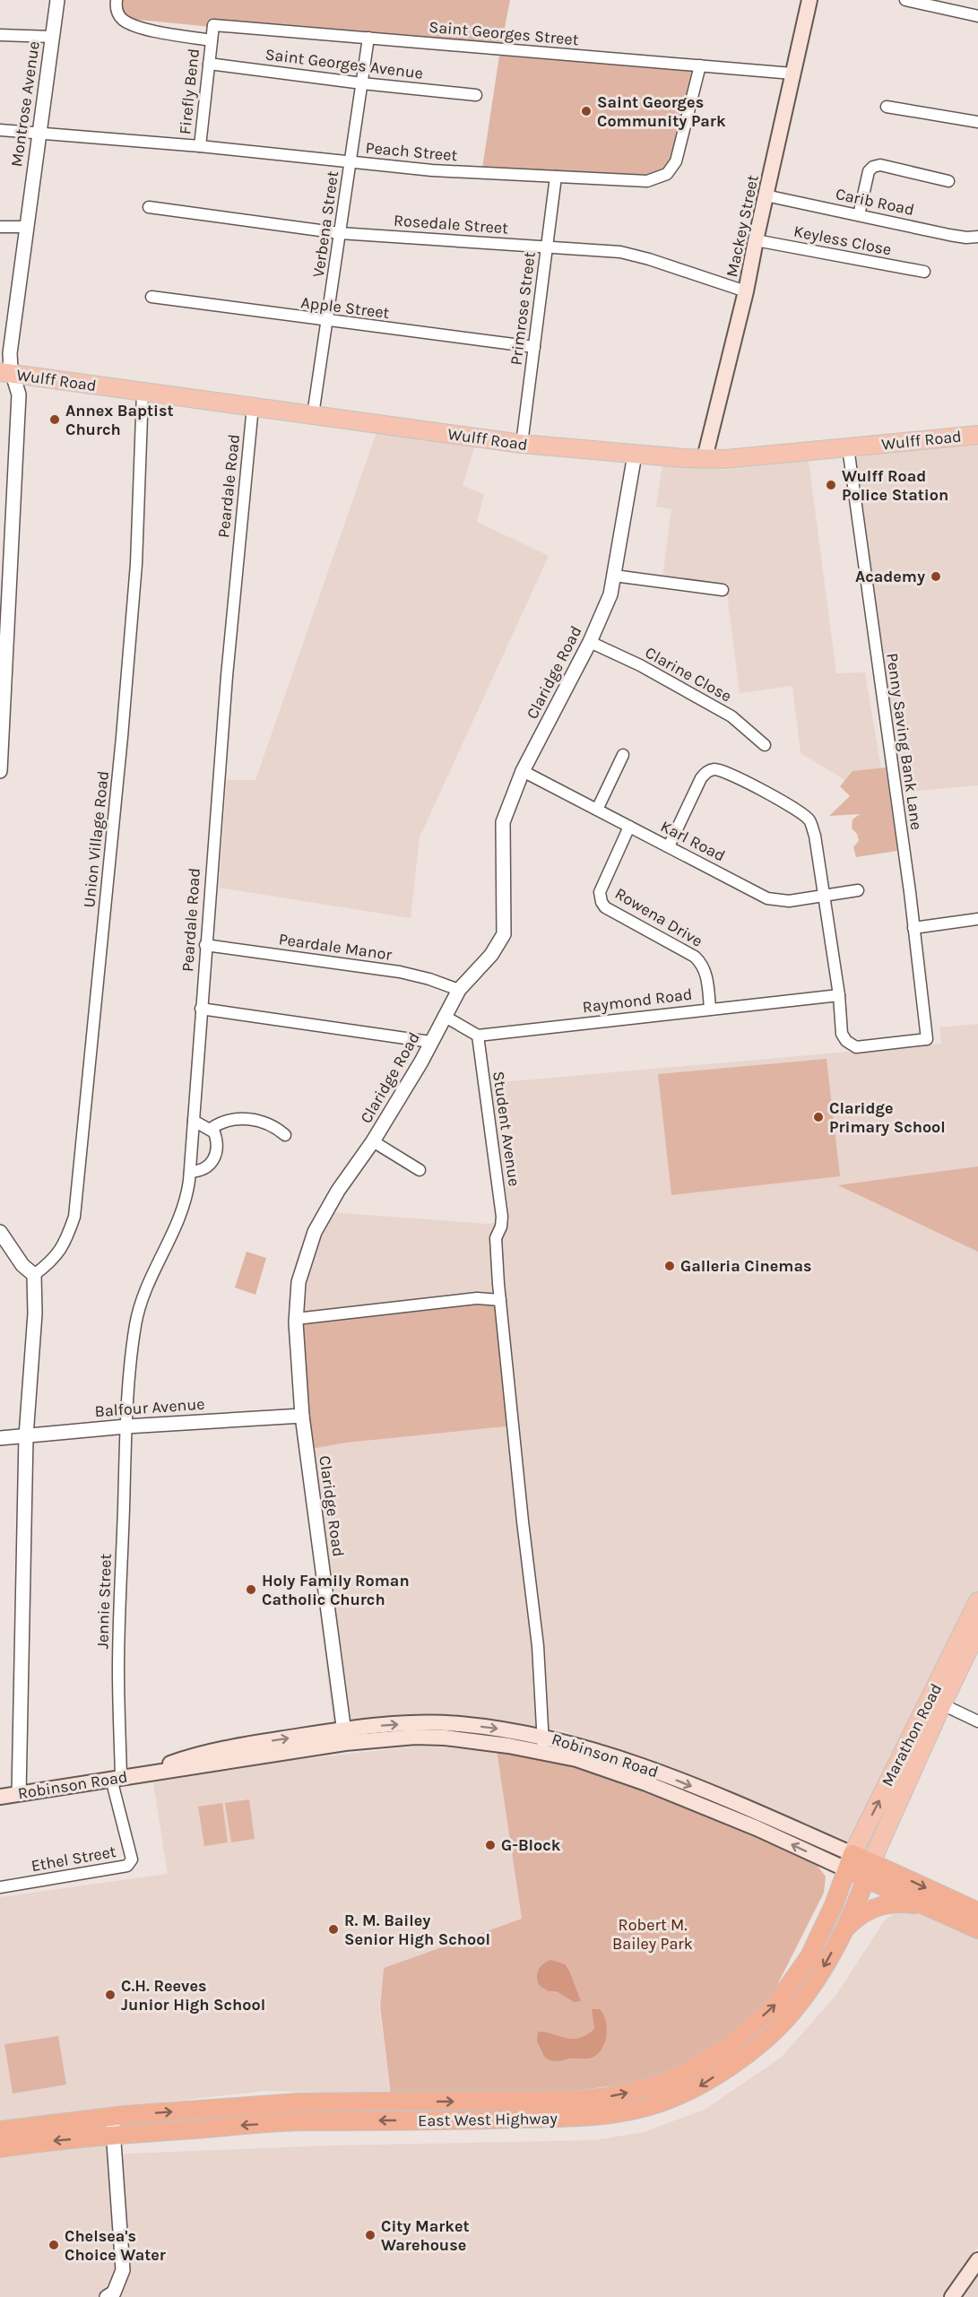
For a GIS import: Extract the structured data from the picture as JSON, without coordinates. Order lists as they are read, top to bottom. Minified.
{"streets":{"highway":["Robinson Road","East West Highway"],"main road":["Mackey Street","Wulff Road","Marathon Road"],"street":["Saint Georges Street","Saint Georges Avenue","Firefly Bend","Montrose Avenue","Peach Street","Carib Road","Verbena Street","Rosedale Street","Keyless Close","Apple Street","Primrose Street","Peardale Road","Claridge Road","Clarine Close","Penny Saving Bank Lane","Union Village Road","Karl Road","Rowena Drive","Peardale Manor","Raymond Road","Student Avenue","Balfour Avenue","Jennie Street","Ethel Street"]},"crossings":[["Saint Georges Street","Firefly Bend"],["Saint Georges Street","Peach Street"],["Saint Georges Street","Verbena Street"],["Saint Georges Street","Mackey Street"],["Saint Georges Avenue","Firefly Bend"],["Saint Georges Avenue","Verbena Street"],["Firefly Bend","Peach Street"],["Montrose Avenue","Peach Street"],["Montrose Avenue","Wulff Road"],["Peach Street","Verbena Street"],["Peach Street","Primrose Street"],["Carib Road","Mackey Street"],["Verbena Street","Rosedale Street"],["Verbena Street","Apple Street"],["Verbena Street","Wulff Road"],["Rosedale Street","Mackey Street"],["Rosedale Street","Primrose Street"],["Mackey Street","Keyless Close"],["Mackey Street","Wulff Road"],["Apple Street","Primrose Street"],["Primrose Street","Wulff Road"],["Wulff Road","Peardale Road"],["Wulff Road","Claridge Road"],["Wulff Road","Penny Saving Bank Lane"],["Wulff Road","Union Village Road"],["Peardale Road","Peardale Manor"],["Peardale Road","Balfour Avenue"],["Peardale Road","Jennie Street"],["Claridge Road","Clarine Close"],["Claridge Road","Karl Road"],["Claridge Road","Peardale Manor"],["Claridge Road","Balfour Avenue"],["Claridge Road","Robinson Road"],["Penny Saving Bank Lane","Raymond Road"],["Karl Road","Rowena Drive"],["Rowena Drive","Raymond Road"],["Raymond Road","Student Avenue"],["Student Avenue","Robinson Road"],["Balfour Avenue","Jennie Street"],["Jennie Street","Robinson Road"],["Jennie Street","Ethel Street"],["Marathon Road","Robinson Road"],["Marathon Road","East West Highway"],["Robinson Road","Ethel Street"],["Robinson Road","East West Highway"]],"parks":["Robert M. Bailey Park"],"places":["Saint Georges Community Park","Annex Baptist Church","Wulff Road Police Station","Academy","Claridge Primary School","Galleria Cinemas","Holy Family Roman Catholic Church","G-Block","R. M. Bailey Senior High School","C.H. Reeves Junior High School","City Market Warehouse","Chelsea's Choice Water"]}
